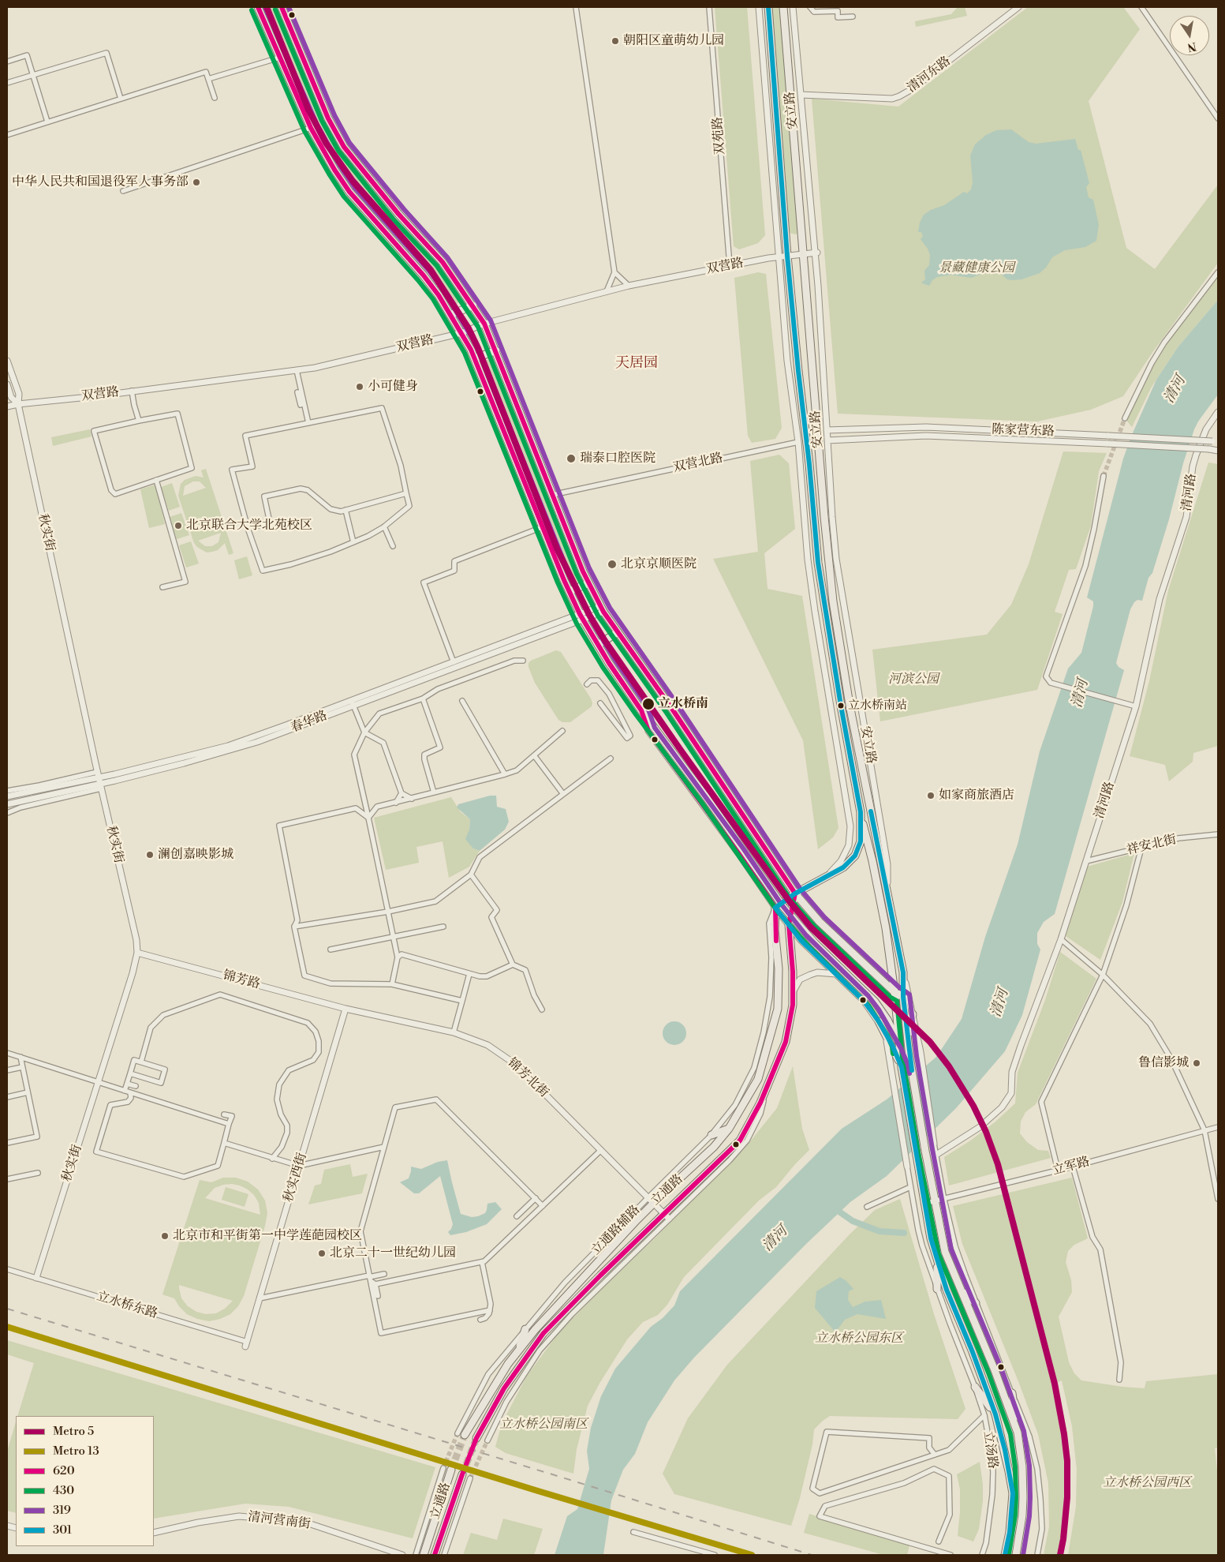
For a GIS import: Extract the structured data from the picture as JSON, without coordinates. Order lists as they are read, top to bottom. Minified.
{"streets":{"main road":["安立路","立通路","立汤路"],"street":["清河东路","双苑路","双营路","陈家营东路","双营北路","清河路","秋实街","春华路","祥安北街","锦芳路","锦芳北街","立军路","秋实西街","立通路辅路","立水桥东路","清河营南街"]},"crossings":[["清河东路","安立路"],["安立路","双营路"],["安立路","陈家营东路"],["安立路","双营北路"],["安立路","立军路"],["安立路","立通路"],["安立路","立通路辅路"],["安立路","立汤路"],["双苑路","双营路"],["双营路","秋实街"],["清河路","祥安北街"],["秋实街","春华路"],["秋实街","锦芳路"],["秋实街","立水桥东路"],["锦芳路","锦芳北街"],["锦芳路","秋实西街"],["锦芳北街","秋实西街"],["锦芳北街","立通路"],["锦芳北街","立通路辅路"],["立军路","立汤路"],["秋实西街","立水桥东路"],["立通路","立通路辅路"]],"districts":["天居园"],"water":["清河"],"parks":["景藏健康公园","河滨公园","立水桥公园东区","立水桥公园南区","立水桥公园西区"],"places":["朝阳区童萌幼儿园","中华人民共和国退役军人事务部","小可健身","瑞泰口腔医院","北京联合大学北苑校区","北京京顺医院","立水桥南","立水桥南站","如家商旅酒店","澜创嘉映影城","鲁信影城","北京市和平街第一中学莲葩园校区","北京二十一世纪幼儿园"],"lines":["metro line 5","transit line 620","transit line 319","transit line 301","transit line 430","metro line 13"],"legend":["Metro 5","Metro 13","620","430","319","301"],"north":"bottom"}
